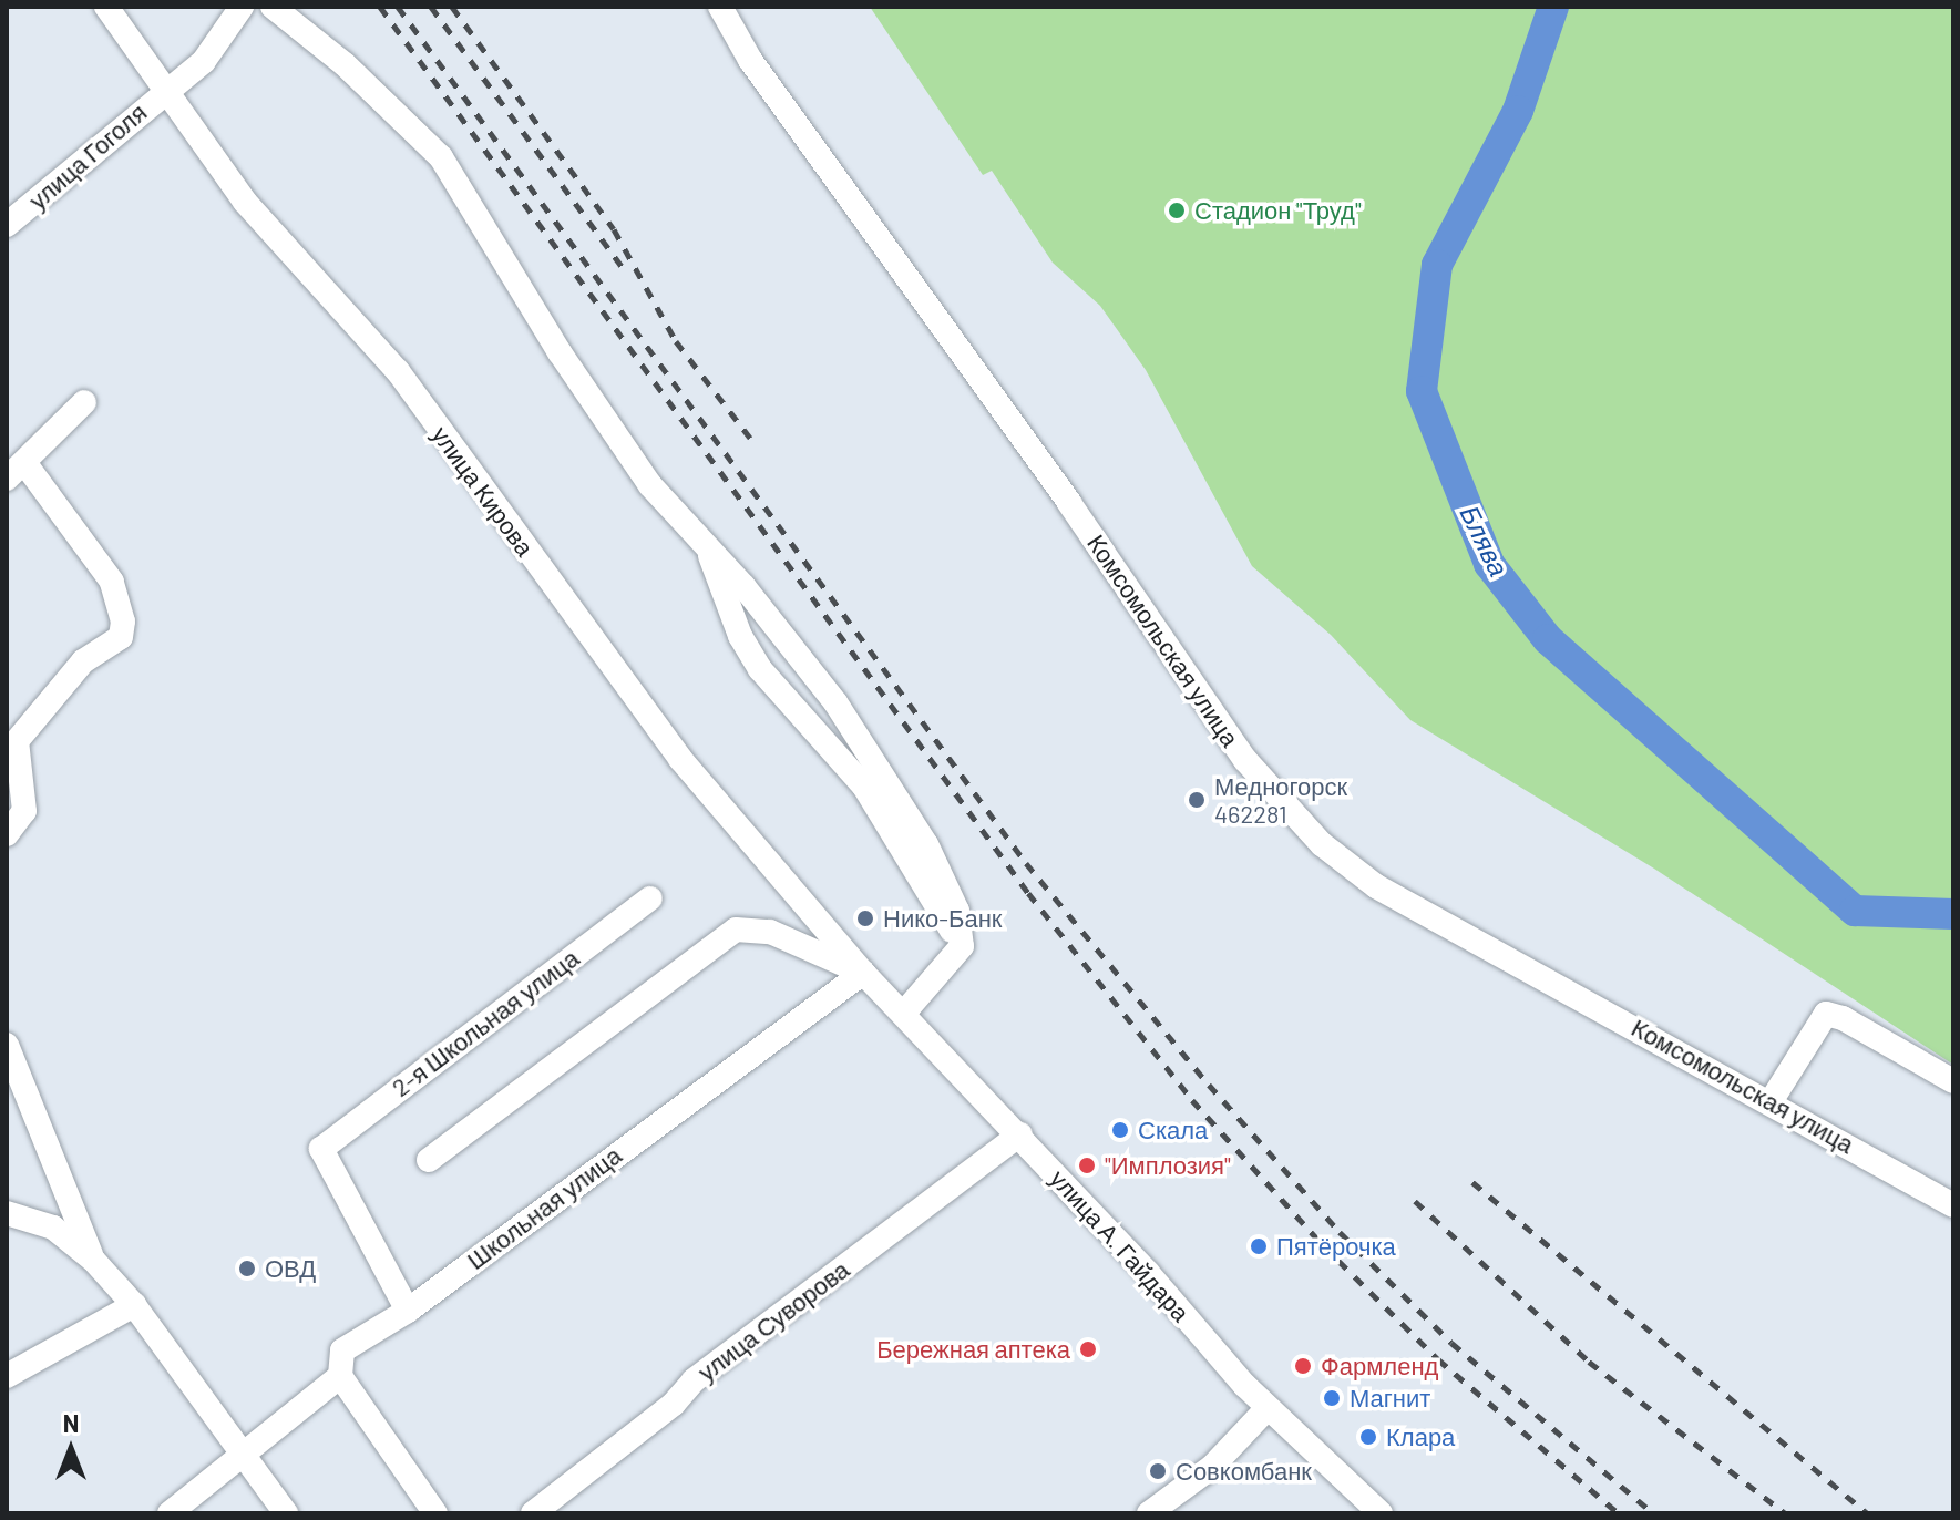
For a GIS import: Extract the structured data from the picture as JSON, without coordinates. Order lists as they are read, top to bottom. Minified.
{"streets":{"street":["улица Гоголя","улица Кирова","Комсомольская улица","2-я Школьная улица","Школьная улица","улица А. Гайдара","улица Суворова"]},"crossings":[["улица Гоголя","улица Кирова"],["улица Кирова","Школьная улица"],["улица Кирова","улица А. Гайдара"],["2-я Школьная улица","Школьная улица"],["Школьная улица","улица А. Гайдара"],["улица А. Гайдара","улица Суворова"]],"water":["Блява"],"places":["Стадион \"Труд\"","Медногорск 462281","Нико-Банк","Скала","\"Имплозия\"","Пятёрочка","ОВД","Бережная аптека","Фармленд","Магнит","Клара","Совкомбанк"],"north":"top"}
